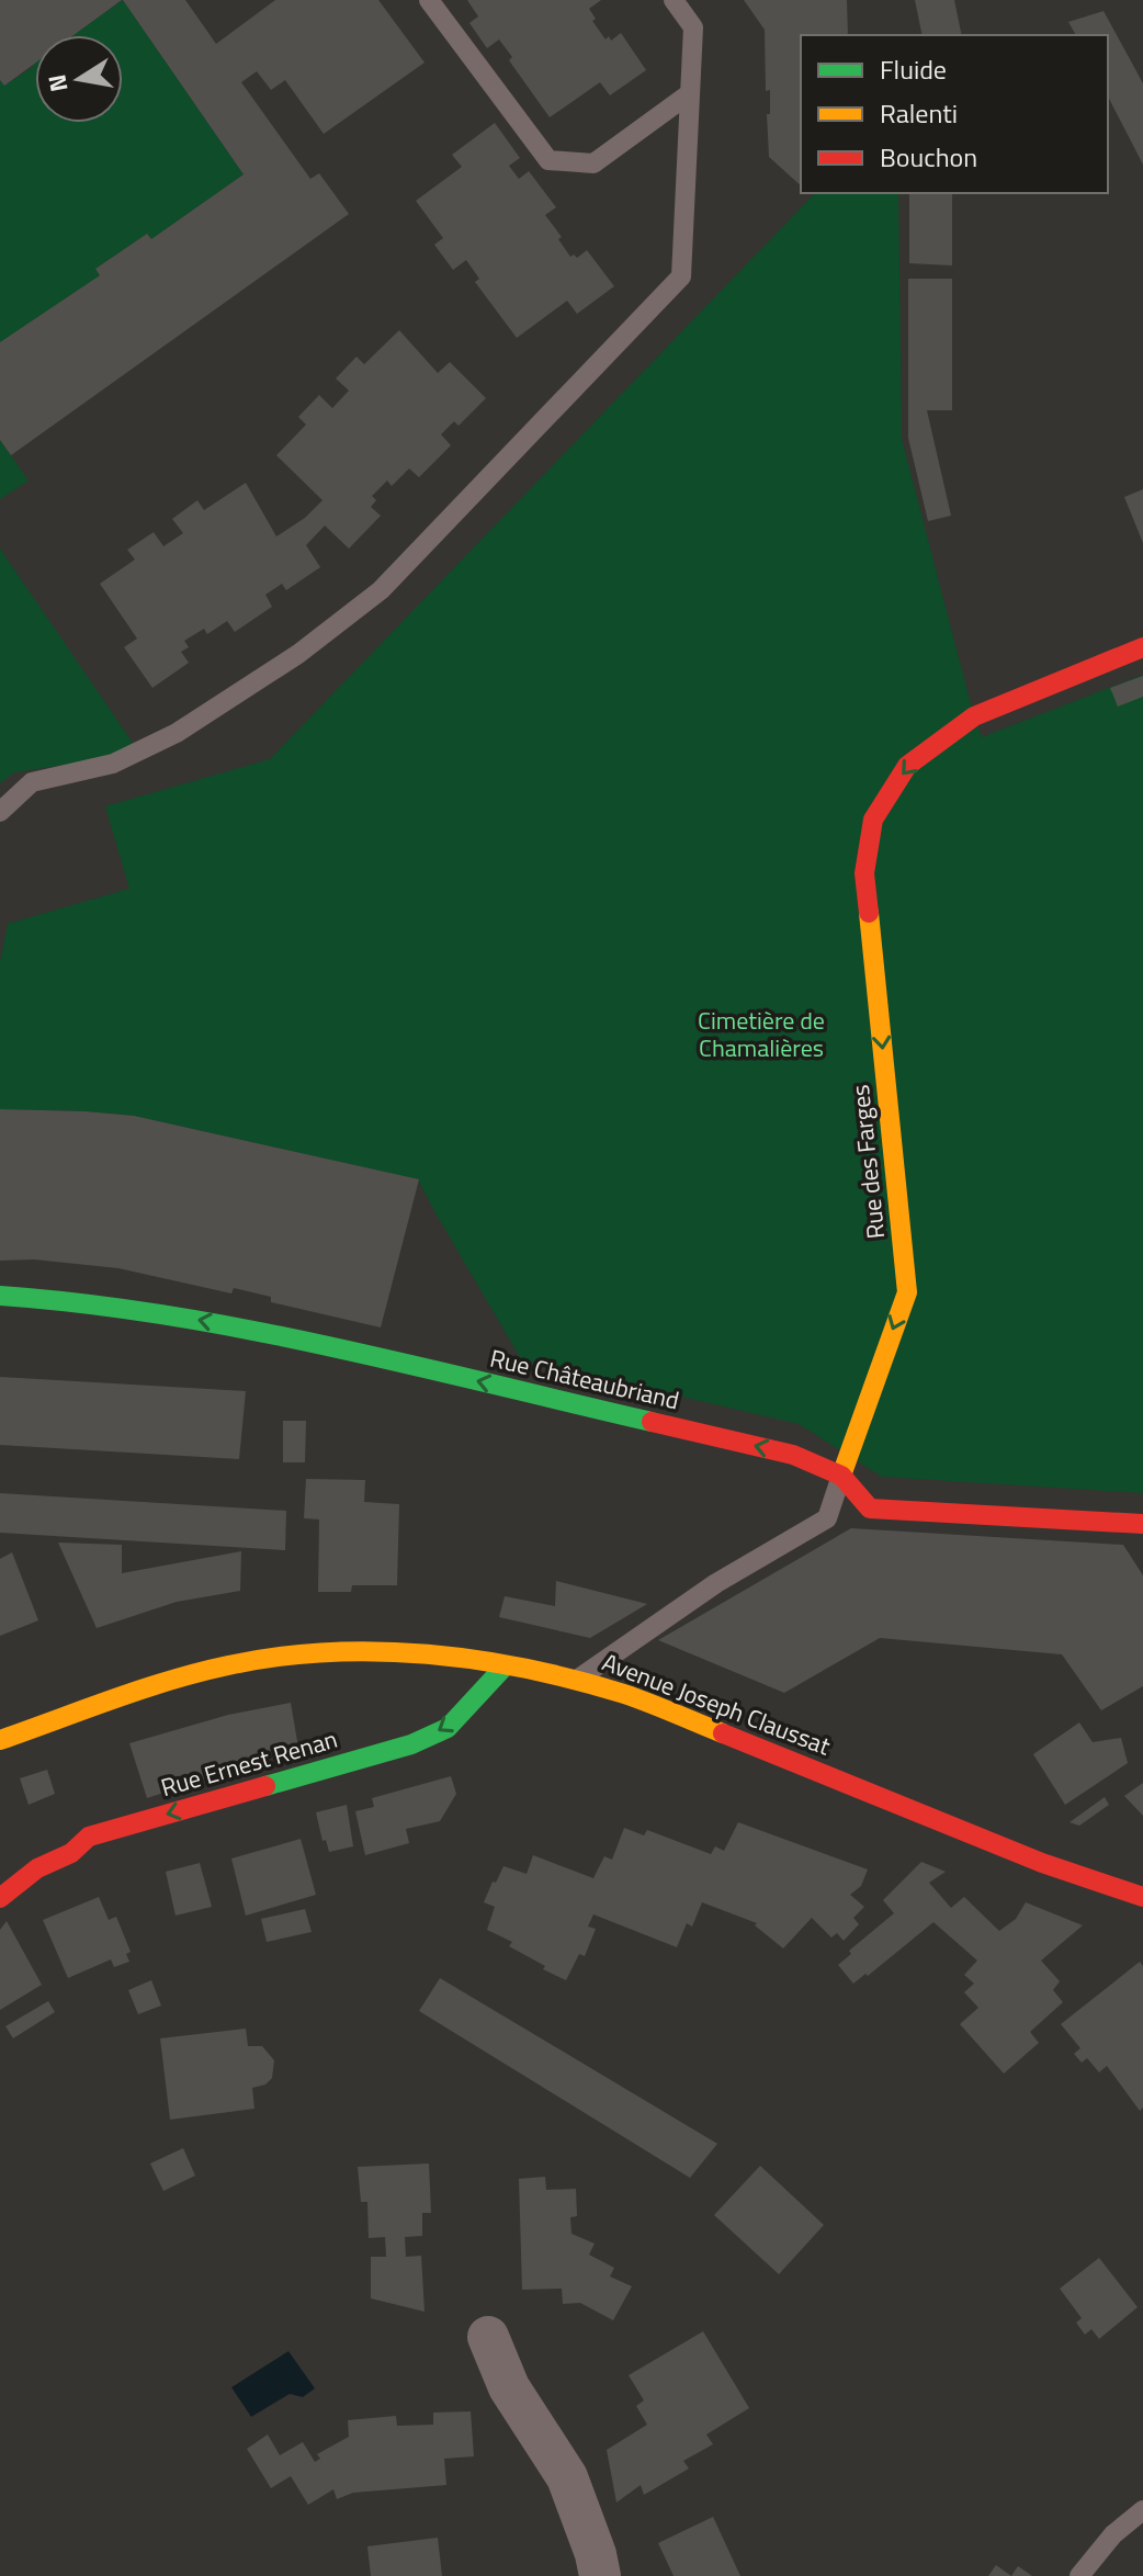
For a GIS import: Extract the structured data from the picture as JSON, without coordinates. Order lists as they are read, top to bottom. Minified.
{"streets":{"street":["Rue des Farges","Rue Châteaubriand","Avenue Joseph Claussat","Rue Ernest Renan"]},"crossings":[["Rue des Farges","Rue Châteaubriand"],["Rue des Farges","Avenue Joseph Claussat"],["Avenue Joseph Claussat","Rue Ernest Renan"]],"one_way":["Rue des Farges","Rue Châteaubriand","Rue Ernest Renan"],"parks":["Cimetière de Chamalières"],"legend":["Fluide","Ralenti","Bouchon"],"north":"left"}
